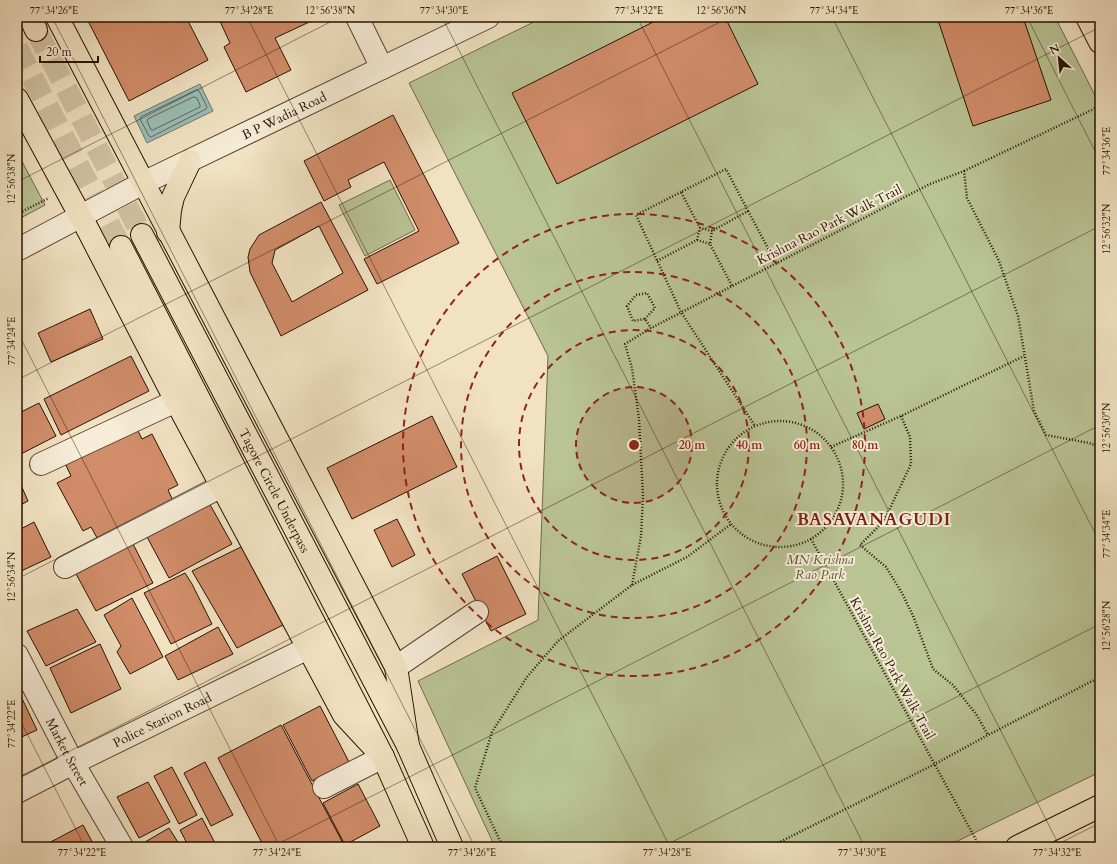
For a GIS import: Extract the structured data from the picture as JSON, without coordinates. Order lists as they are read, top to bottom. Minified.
{"streets":{"main road":["Tagore Circle Underpass"],"street":["B P Wadia Road","Police Station Road","Market Street"],"path":["Krishna Rao Park Walk Trail"]},"crossings":[["Police Station Road","Market Street"]],"districts":["BASAVANAGUDI"],"parks":["MN Krishna Rao Park"],"scale_bar":"20 m","north":"top left","coordinates":["77°34'26\"E","77°34'28\"E","12°56'38\"N","77°34'30\"E","77°34'32\"E","12°56'36\"N","77°34'34\"E","77°34'36\"E","12°56'32\"N","77°34'24\"E","12°56'30\"N","12°56'34\"N","12°56'28\"N","77°34'22\"E"],"rings":["20 m","40 m","60 m","80 m"]}
